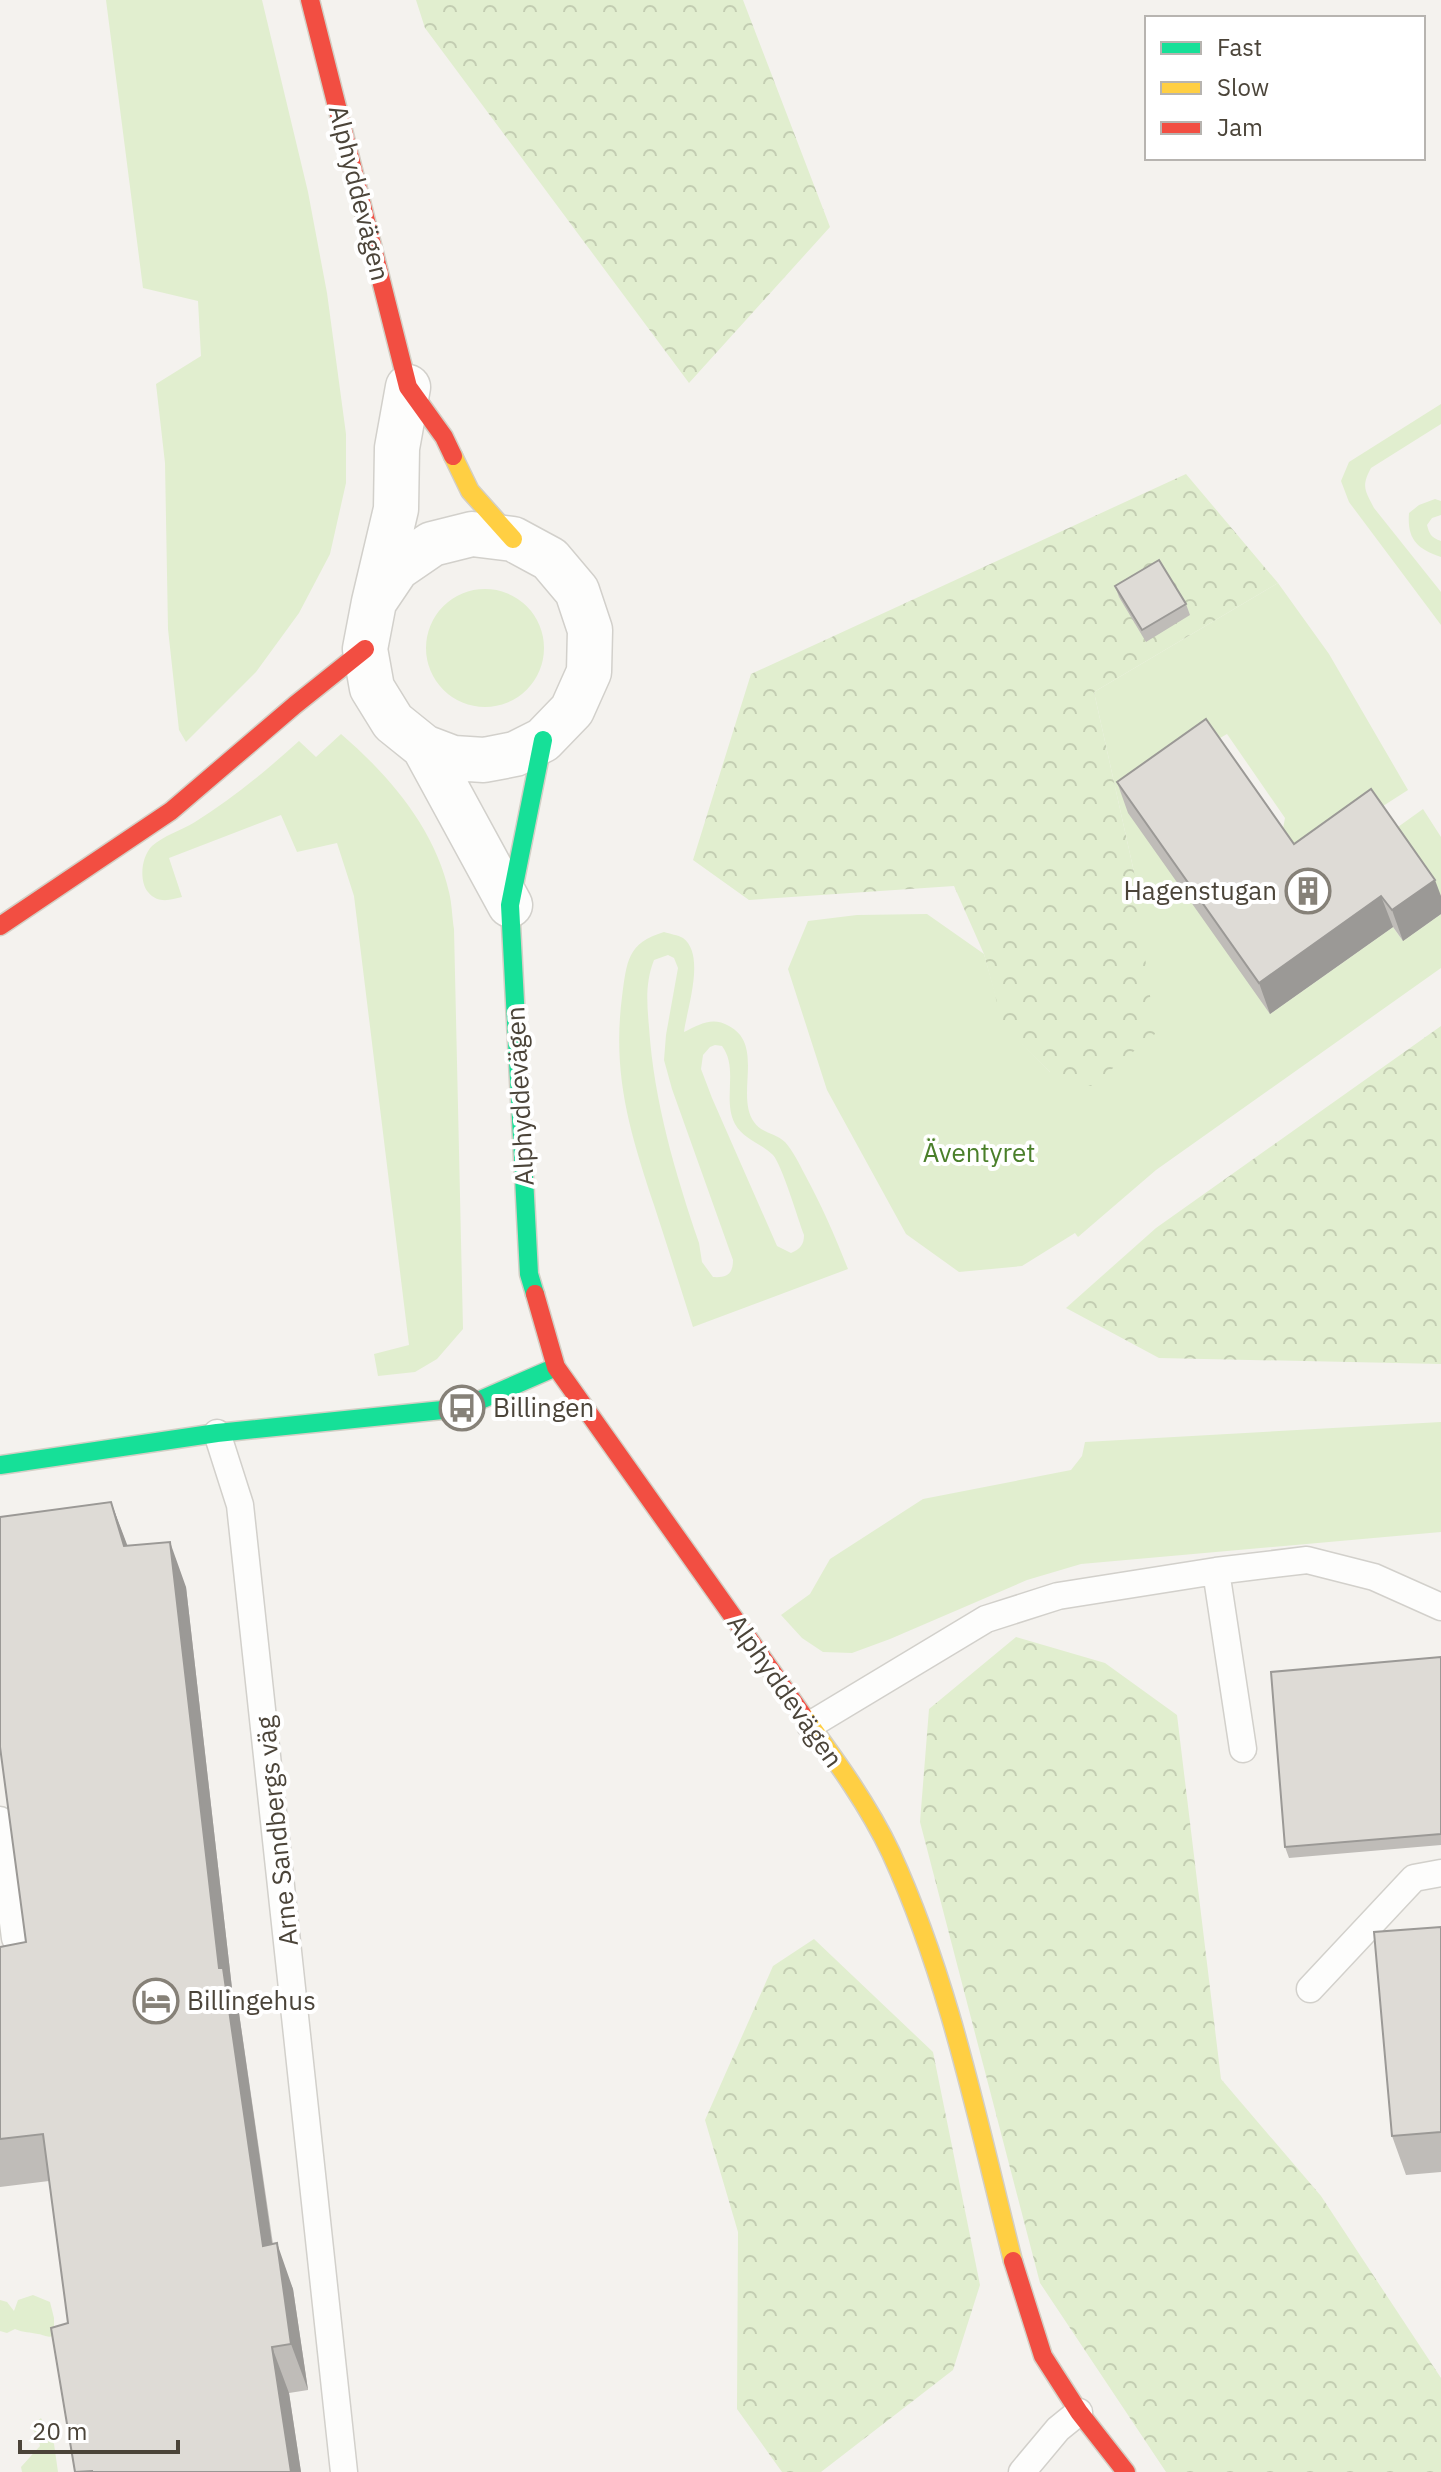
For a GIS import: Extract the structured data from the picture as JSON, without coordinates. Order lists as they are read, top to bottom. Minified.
{"streets":{"street":["Alphyddevägen"],"lane":["Arne Sandbergs väg"]},"parks":["Äventyret"],"places":{"building":["Hagenstugan"],"bus stop":["Billingen"],"hotel":["Billingehus"]},"legend":["Fast","Slow","Jam"],"scale_bar":"20 m"}
